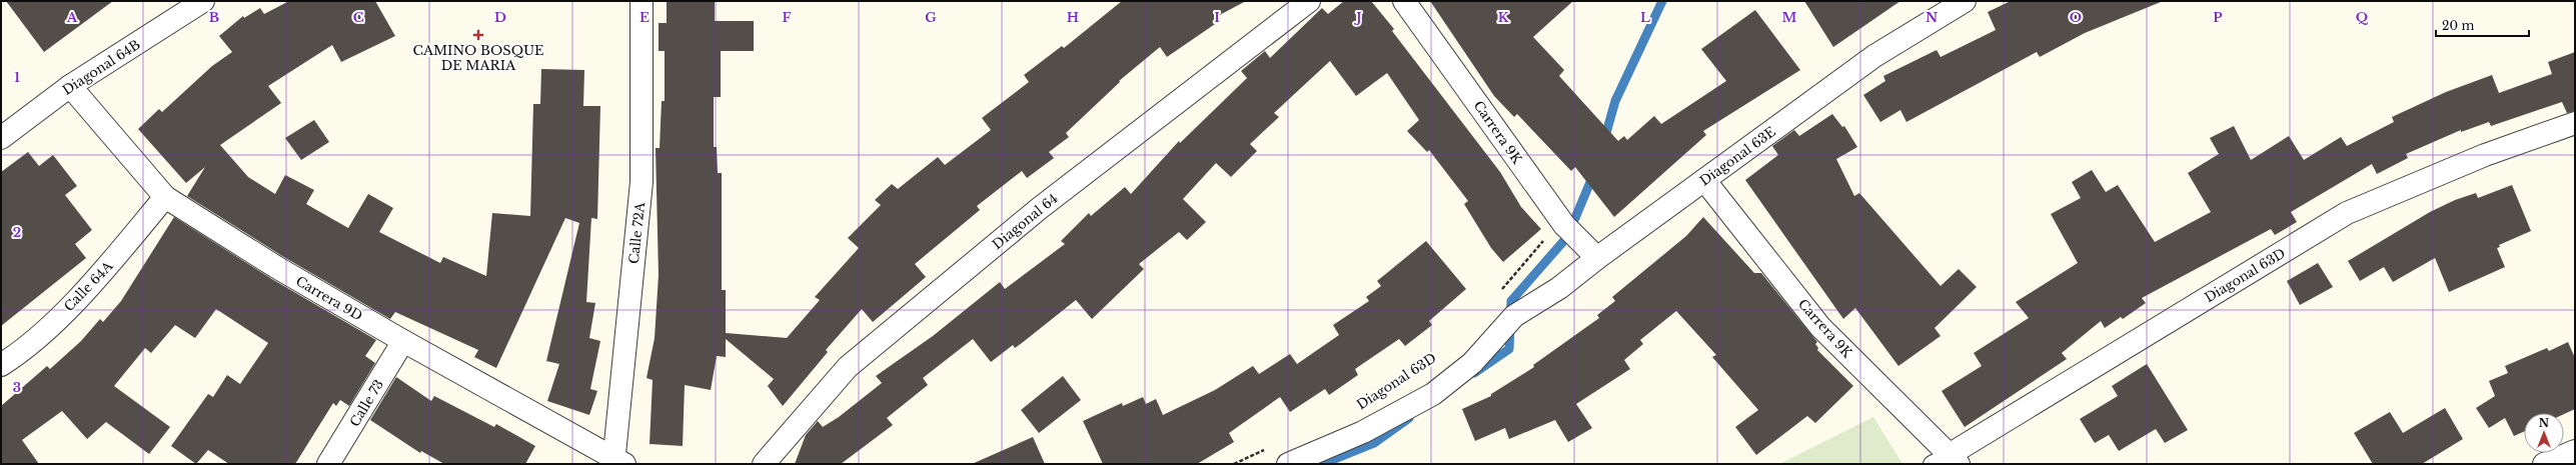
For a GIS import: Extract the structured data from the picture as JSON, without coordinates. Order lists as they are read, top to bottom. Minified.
{"streets":{"street":["Diagonal 64B","Carrera 9K","Diagonal 63E","Diagonal 64","Calle 72A","Diagonal 63D","Calle 64A","Carrera 9D","Calle 73"]},"crossings":[["Diagonal 64B","Carrera 9D"],["Carrera 9K","Diagonal 63E"],["Carrera 9K","Diagonal 63D"],["Diagonal 63E","Diagonal 63D"],["Calle 72A","Carrera 9D"],["Calle 64A","Carrera 9D"],["Carrera 9D","Calle 73"]],"places":{"health":["CAMINO BOSQUE DE MARIA"]},"scale_bar":"20 m","north":"top","grid":{"columns":["A","B","C","D","E","F","G","H","I","J","K","L","M","N","O","P","Q"],"rows":["1","2","3"]}}
